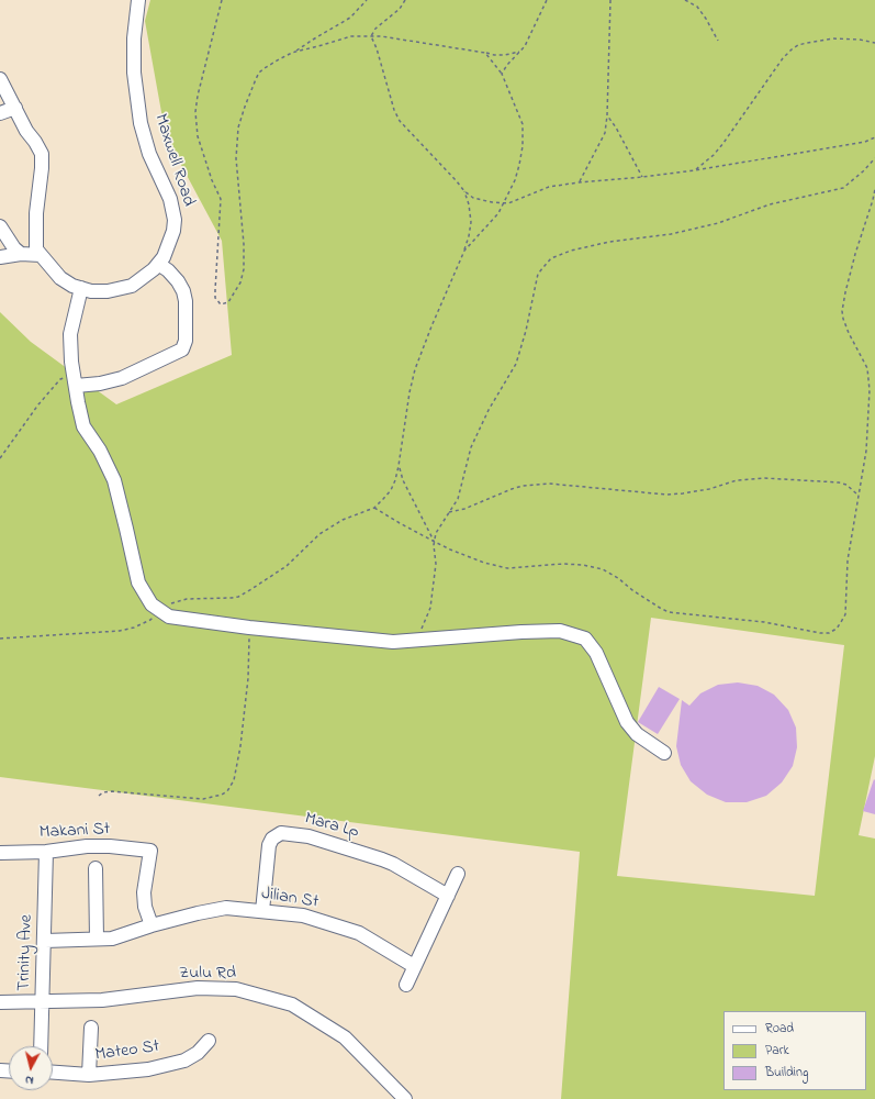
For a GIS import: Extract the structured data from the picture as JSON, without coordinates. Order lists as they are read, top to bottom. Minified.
{"streets":{"street":["Maxwell Road","Mara Lp","Makani St","Jilian St","Trinity Ave","Zulu Rd","Mateo St"]},"crossings":[["Mara Lp","Jilian St"],["Makani St","Jilian St"],["Makani St","Trinity Ave"],["Jilian St","Trinity Ave"],["Trinity Ave","Zulu Rd"]],"legend":["Road","Park","Building"],"north":"bottom"}
